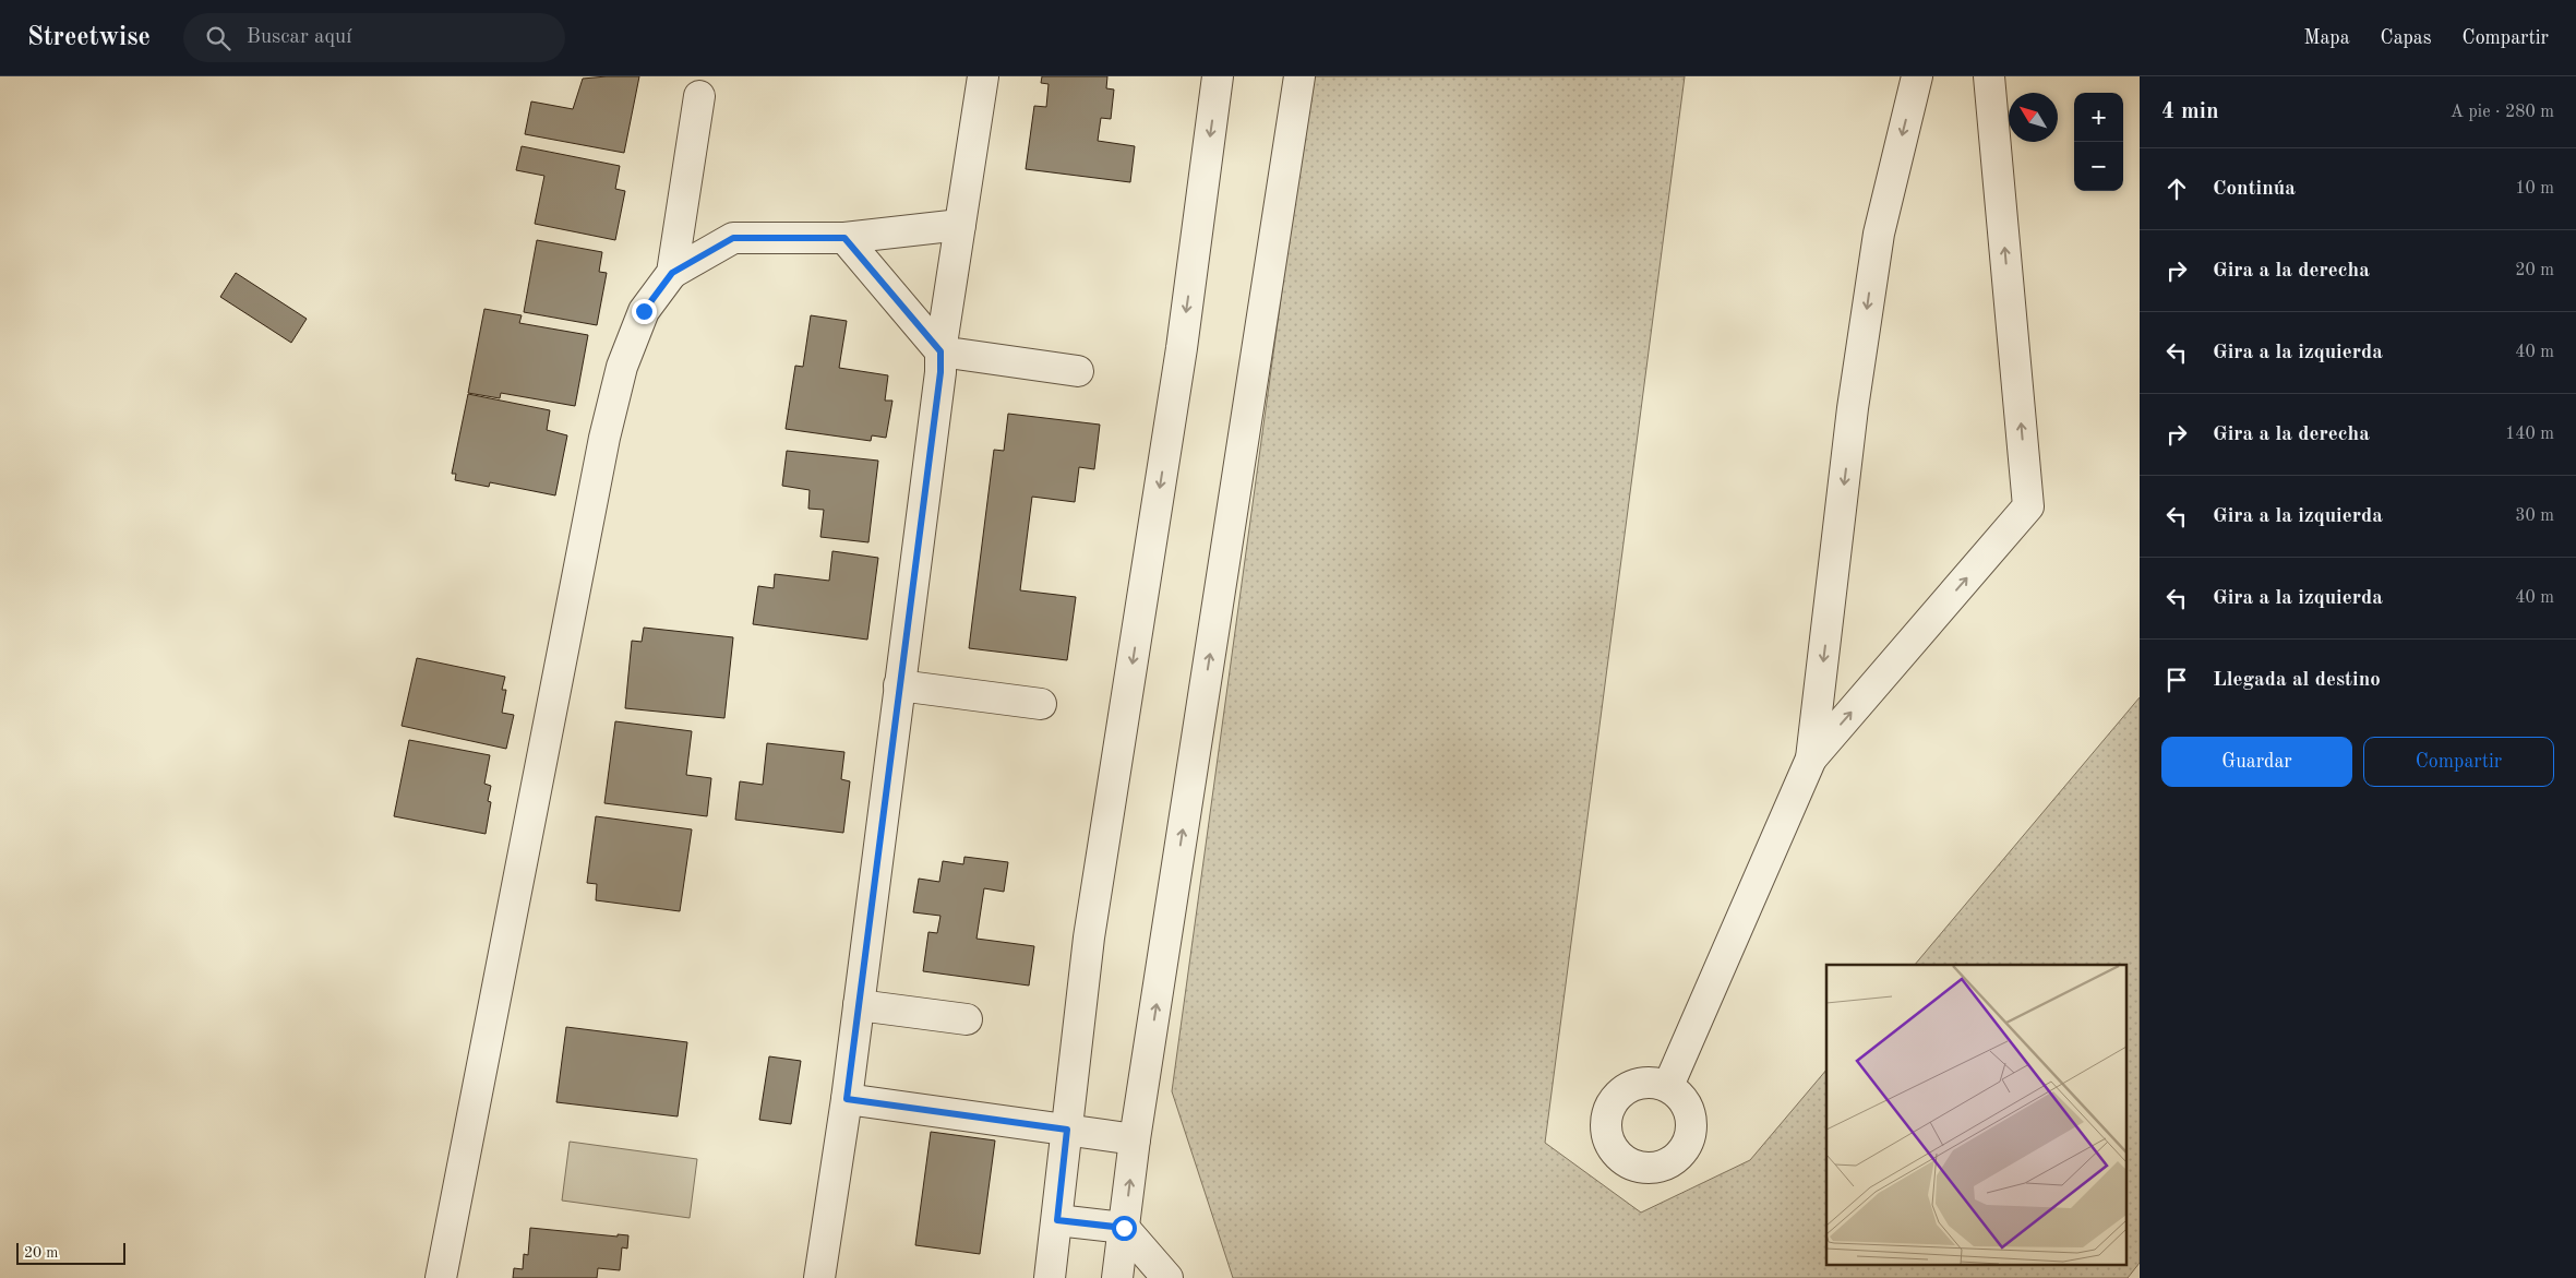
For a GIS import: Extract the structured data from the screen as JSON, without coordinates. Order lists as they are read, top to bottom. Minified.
{"scale_bar":"20 m","north":"top left","page":{"header":"Streetwise","search":"Buscar aquí","nav":["Mapa","Capas","Compartir"],"heading":["4 min","A pie · 280 m"],"map_buttons":["+","−"],"list":[["Continúa","10 m"],["Gira a la derecha","20 m"],["Gira a la izquierda","40 m"],["Gira a la derecha","140 m"],["Gira a la izquierda","30 m"],["Gira a la izquierda","40 m"],"Llegada al destino"],"buttons":["Guardar","Compartir"],"scale":"20 m"}}
